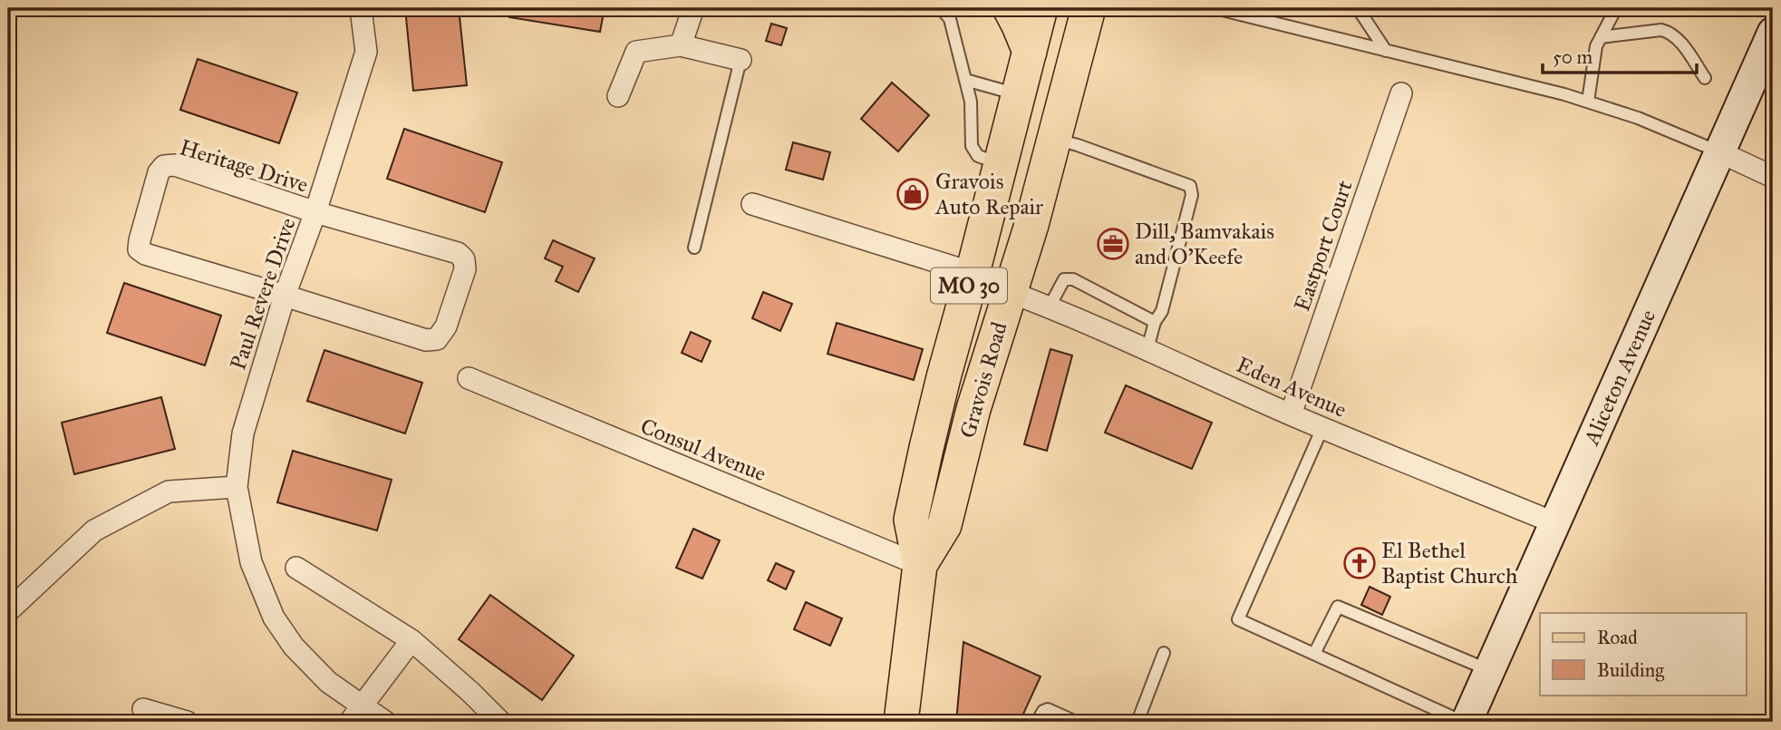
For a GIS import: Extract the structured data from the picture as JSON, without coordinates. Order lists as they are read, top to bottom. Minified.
{"streets":{"main road":["MO 30","Gravois Road"],"street":["Heritage Drive","Eastport Court","Paul Revere Drive","Aliceton Avenue","Eden Avenue","Consul Avenue"]},"crossings":[["Heritage Drive","Paul Revere Drive"],["Eastport Court","Eden Avenue"],["Aliceton Avenue","Eden Avenue"],["Gravois Road","Eden Avenue"],["Gravois Road","Consul Avenue"]],"places":{"shop":["Gravois Auto Repair"],"office":["Dill, Bamvakais and O’Keefe"],"church":["El Bethel Baptist Church"]},"legend":["Road","Building"],"scale_bar":"50 m"}
